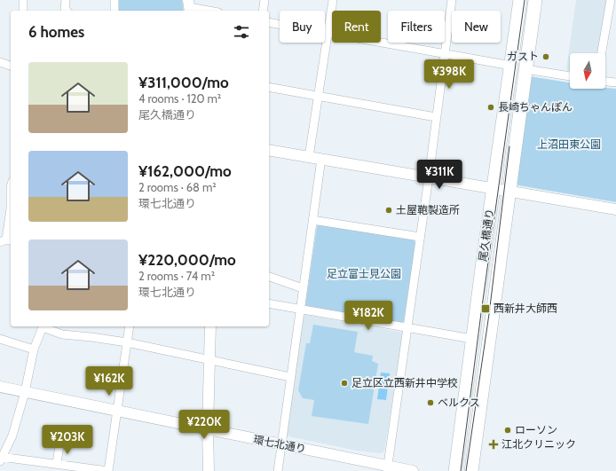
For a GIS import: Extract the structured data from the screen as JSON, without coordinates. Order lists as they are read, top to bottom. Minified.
{"streets":{"main road":["尾久橋通り"],"street":["環七北通り"]},"parks":["上沼田東公園","足立富士見公園"],"places":{"other":["ガスト","長崎ちゃんぽん","土屋鞄製造所","足立区立西新井中学校","ベルクス","ローソン"],"transit":["西新井大師西"],"health":["江北クリニック"]},"north":"bottom","page":{"chip":["Buy","Rent","Filters","New"],"heading":"6 homes","list":[{"name":"¥311,000/mo","note":"4 rooms · 120 m² · 尾久橋通り"},{"name":"¥162,000/mo","note":"2 rooms · 68 m² · 環七北通り"},{"name":"¥220,000/mo","note":"2 rooms · 74 m² · 環七北通り"}],"price":["¥398K","¥311K","¥182K","¥162K","¥220K","¥203K"]}}
